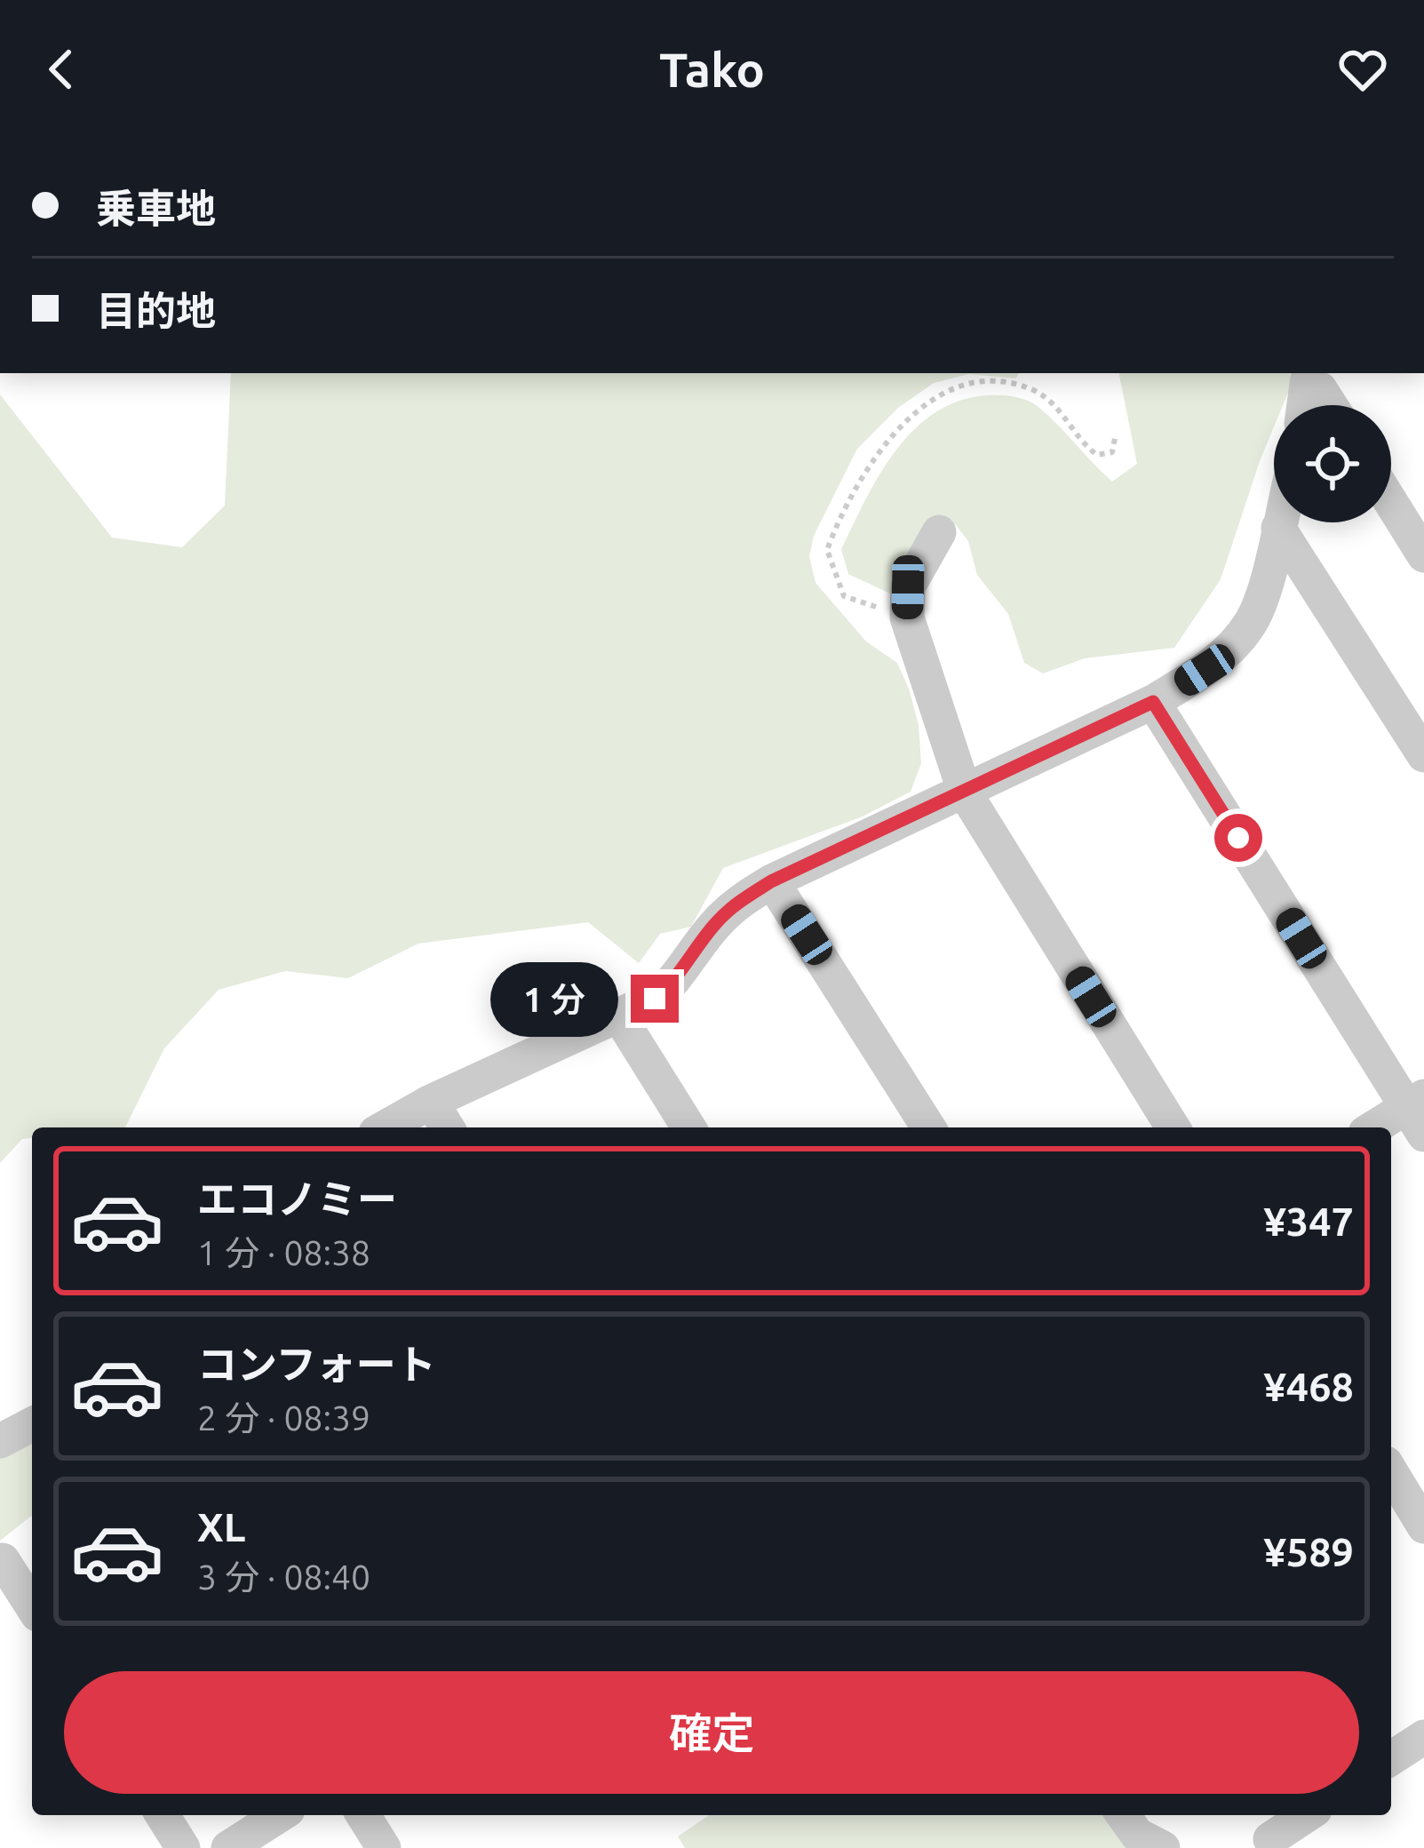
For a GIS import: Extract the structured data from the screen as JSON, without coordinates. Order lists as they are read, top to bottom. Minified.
{"page":{"header":"Tako","banner":["乗車地","目的地"],"bubble":"1 分","list":[{"name":"エコノミー","note":"1 分 · 08:38","value":"¥347"},{"name":"コンフォート","note":"2 分 · 08:39","value":"¥468"},{"name":"XL","note":"3 分 · 08:40","value":"¥589"}],"buttons":"確定"}}
